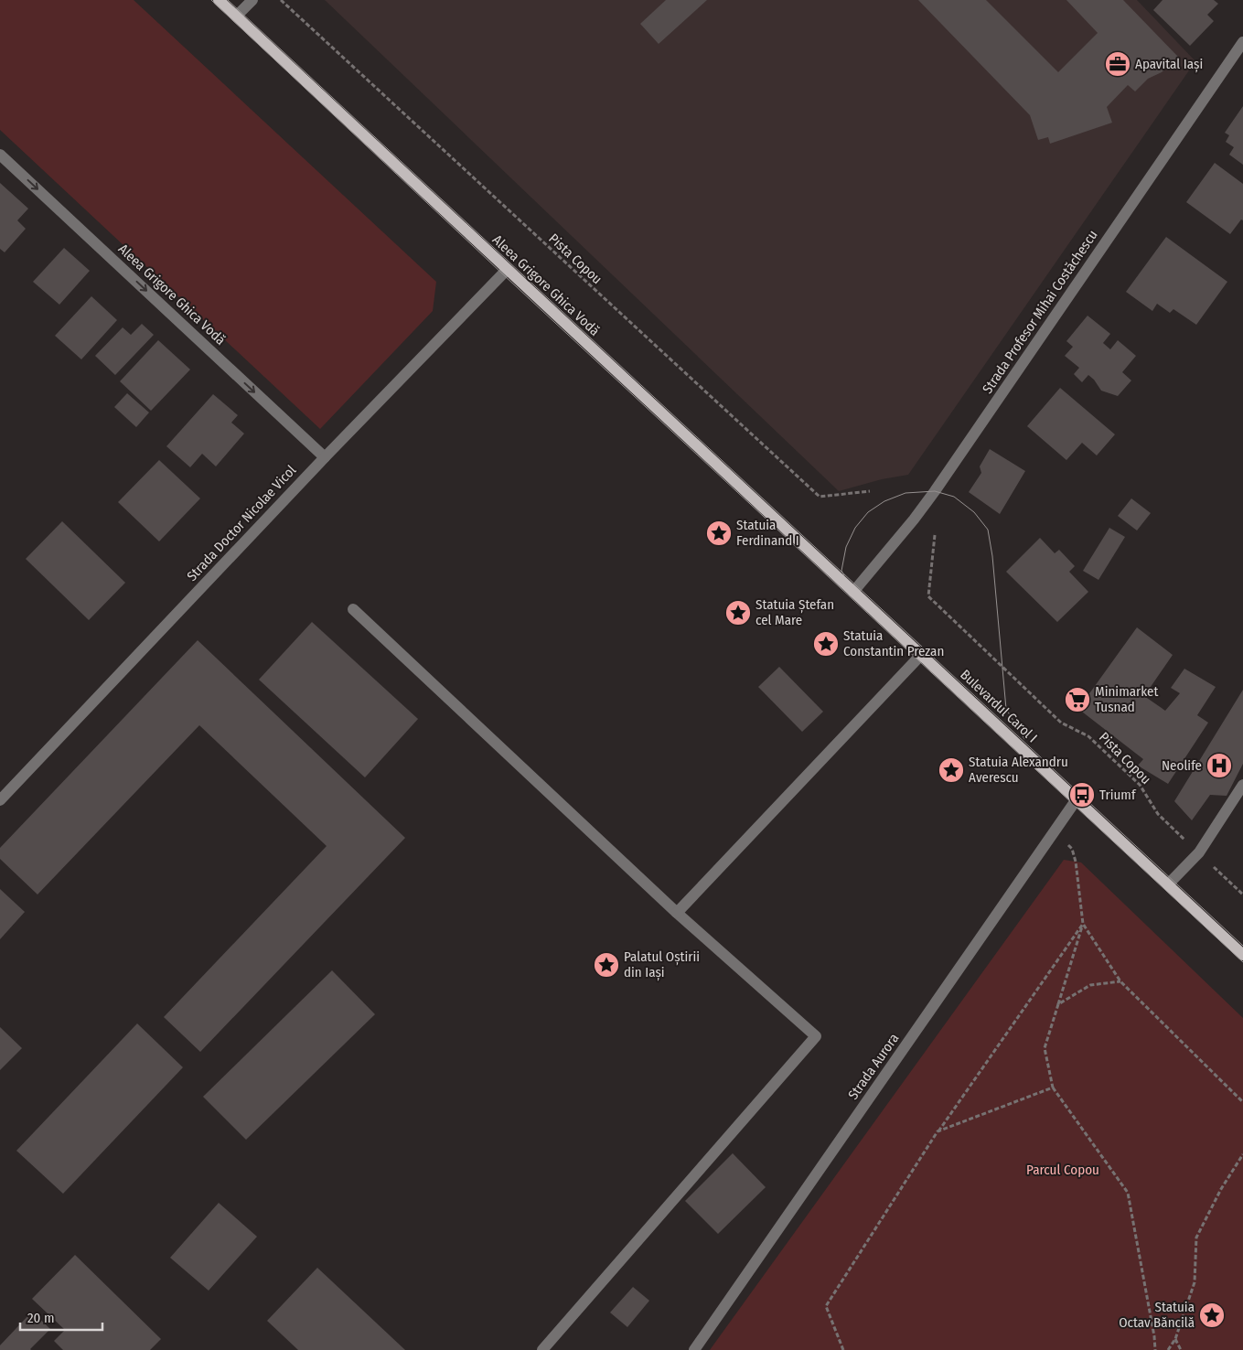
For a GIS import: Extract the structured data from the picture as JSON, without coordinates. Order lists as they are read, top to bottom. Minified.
{"streets":{"main road":["Aleea Grigore Ghica Vodă","Bulevardul Carol I"],"street":["Strada Profesor Mihai Costăchescu","Strada Doctor Nicolae Vicol","Strada Aurora"],"path":["Pista Copou"]},"crossings":[["Aleea Grigore Ghica Vodă","Strada Profesor Mihai Costăchescu"],["Aleea Grigore Ghica Vodă","Strada Doctor Nicolae Vicol"],["Aleea Grigore Ghica Vodă","Bulevardul Carol I"],["Strada Profesor Mihai Costăchescu","Bulevardul Carol I"],["Bulevardul Carol I","Strada Aurora"]],"parks":["Parcul Copou"],"places":{"office":["Apavital Iași"],"place":["Statuia Ferdinand I","Statuia Ștefan cel Mare","Statuia Constantin Prezan","Statuia Alexandru Averescu","Palatul Oștirii din Iași","Statuia Octav Băncilă"],"supermarket":["Minimarket Tusnad"],"hospital":["Neolife"],"bus stop":["Triumf"]},"scale_bar":"20 m"}
